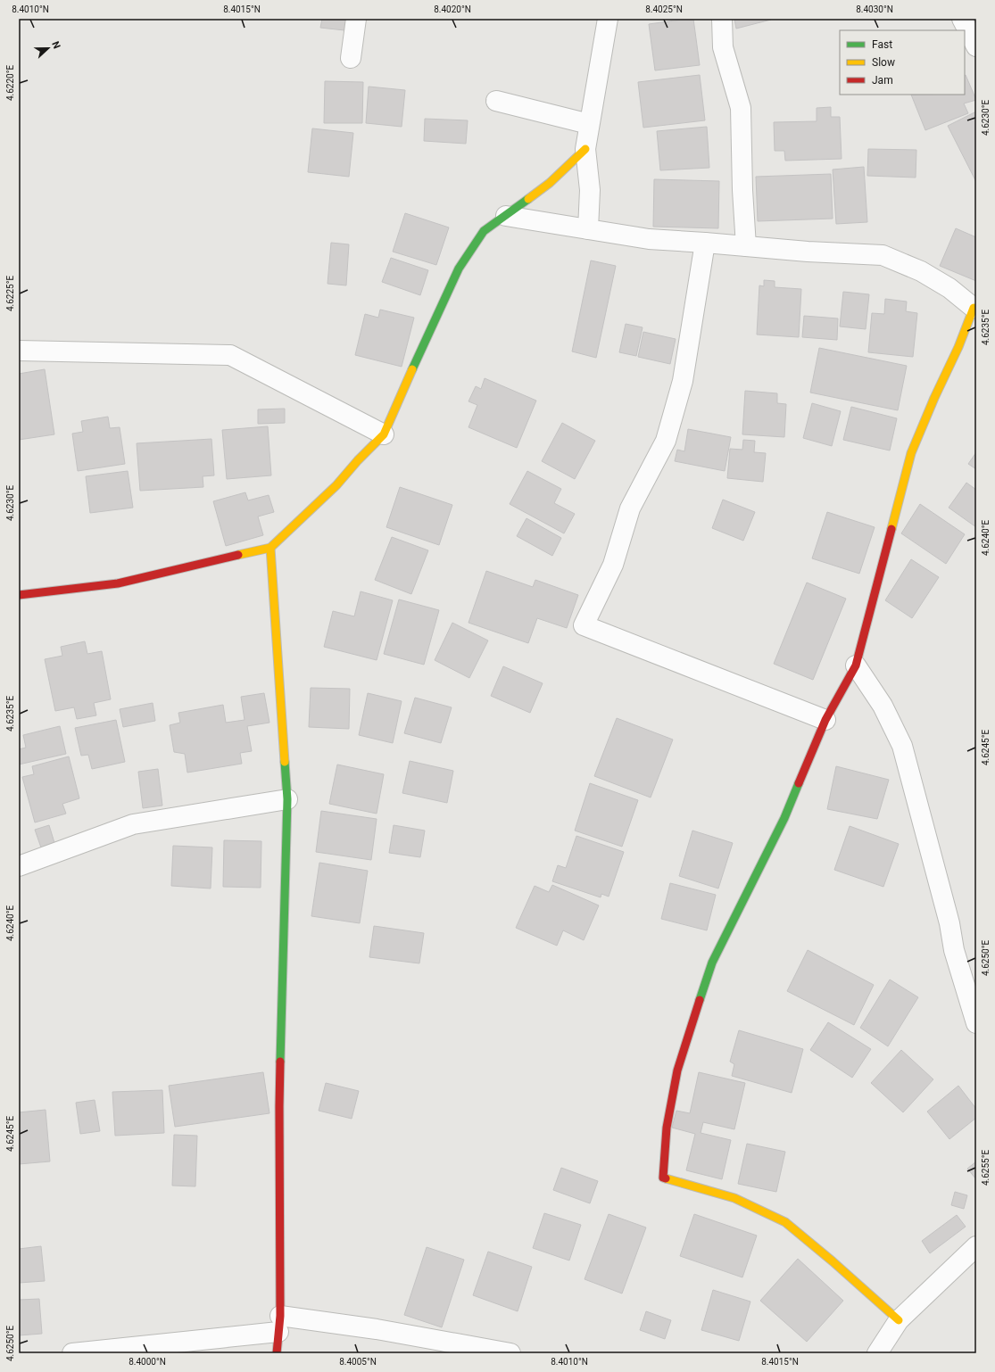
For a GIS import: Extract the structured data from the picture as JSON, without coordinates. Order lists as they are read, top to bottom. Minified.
{"legend":["Fast","Slow","Jam"],"north":"right","coordinates":["8.4010°N","8.4015°N","8.4020°N","8.4025°N","8.4030°N","4.6220°E","4.6230°E","4.6225°E","4.6235°E","4.6240°E","4.6245°E","4.6250°E","4.6255°E","8.4000°N","8.4005°N"]}
